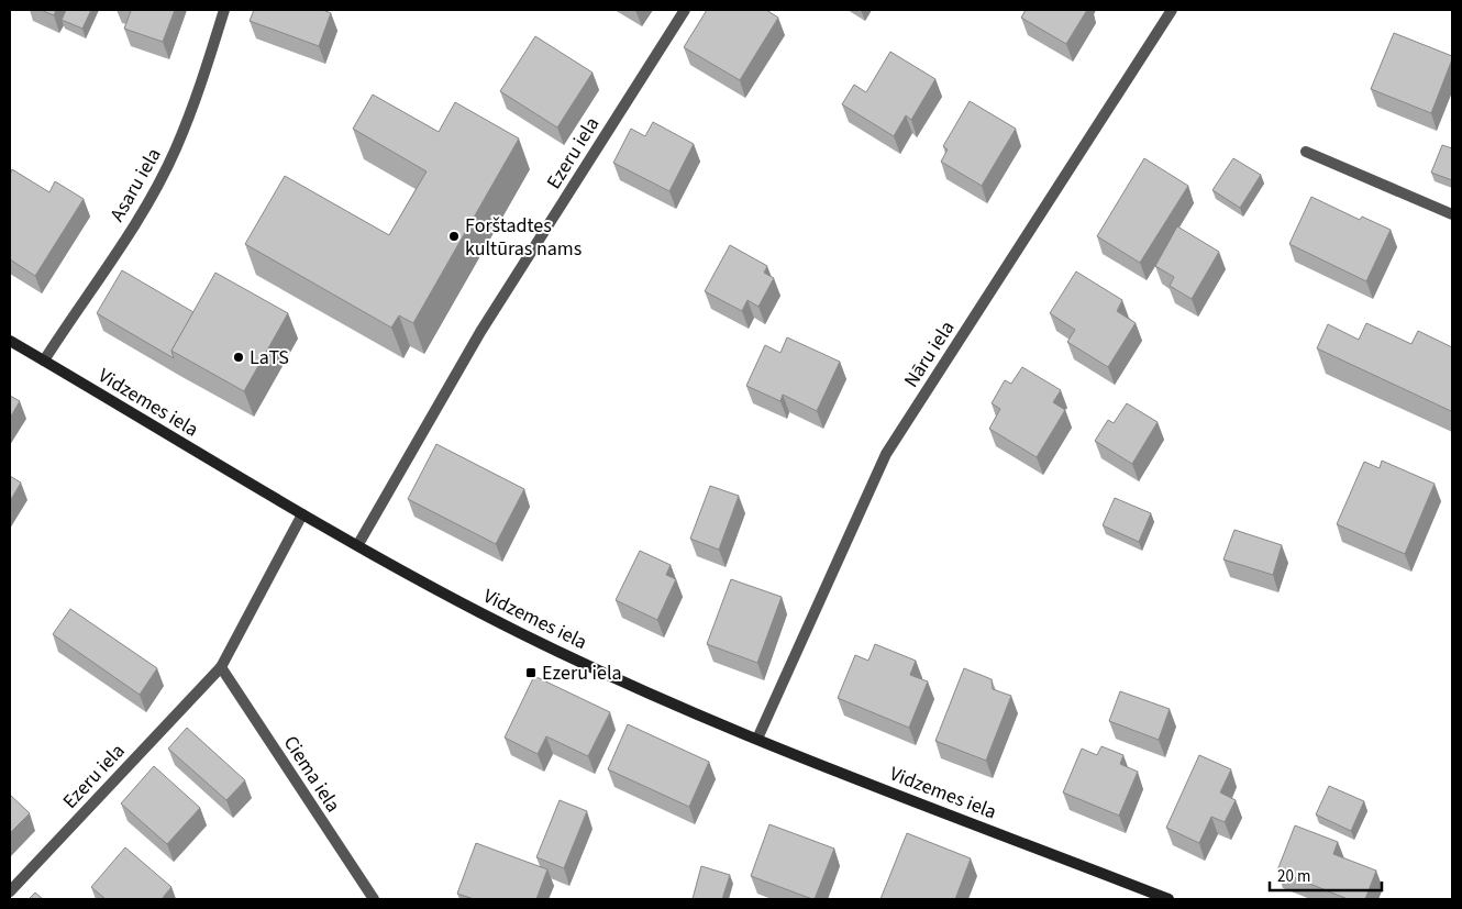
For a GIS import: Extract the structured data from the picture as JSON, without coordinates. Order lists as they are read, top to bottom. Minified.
{"streets":{"street":["Ezeru iela","Asaru iela","Nāru iela","Vidzemes iela","Ciema iela"]},"crossings":[["Ezeru iela","Vidzemes iela"],["Ezeru iela","Ciema iela"],["Asaru iela","Vidzemes iela"],["Nāru iela","Vidzemes iela"]],"places":{"other":["Forštadtes kultūras nams","LaTS"],"transit":["Ezeru iela"]},"scale_bar":"20 m"}
